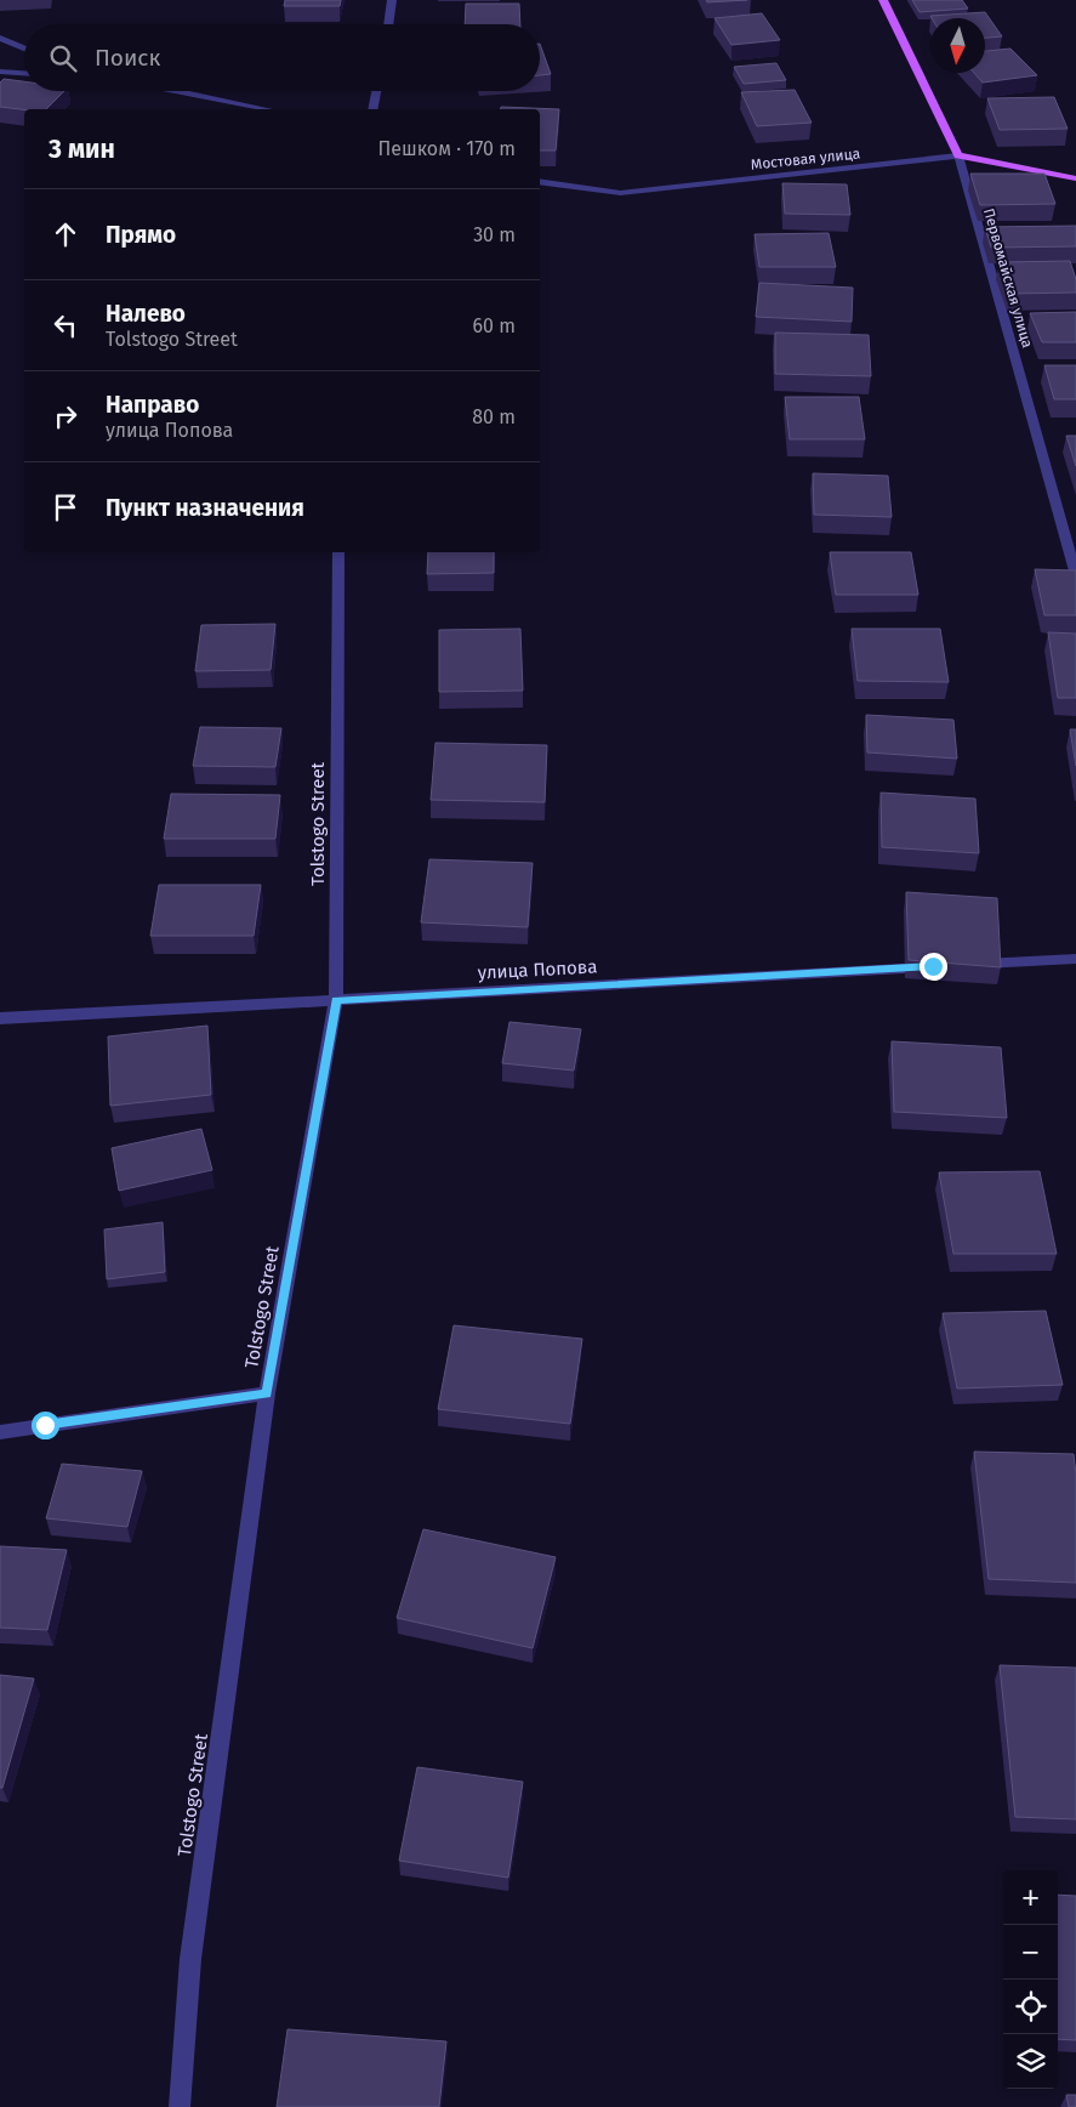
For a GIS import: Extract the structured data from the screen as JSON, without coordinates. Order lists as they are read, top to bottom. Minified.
{"streets":{"main road":["Мостовая улица","Первомайская улица"],"street":["Tolstogo Street","улица Попова"]},"crossings":[["Мостовая улица","Первомайская улица"],["Tolstogo Street","улица Попова"]],"north":"bottom","page":{"search":"Поиск","heading":["3 мин","Пешком · 170 m"],"list":[["Прямо","30 m"],["Налево","Tolstogo Street","60 m"],["Направо","улица Попова","80 m"],"Пункт назначения"],"map_buttons":["+","−"]}}
